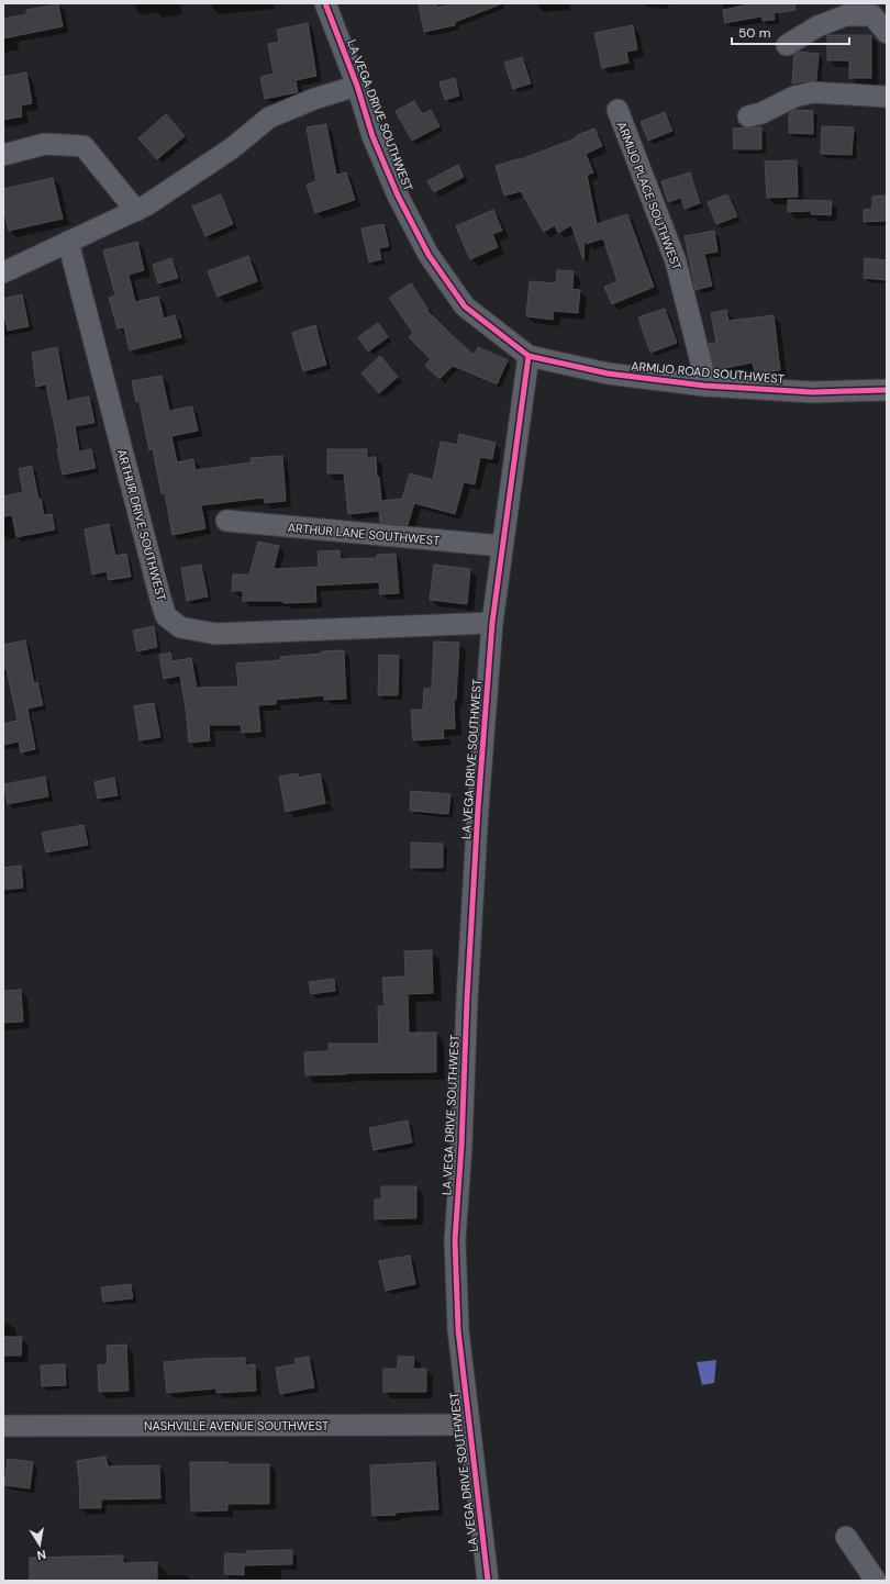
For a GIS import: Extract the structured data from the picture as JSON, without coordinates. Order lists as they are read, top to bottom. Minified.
{"streets":{"street":["LA VEGA DRIVE SOUTHWEST","ARMIJO PLACE SOUTHWEST","ARMIJO ROAD SOUTHWEST","ARTHUR DRIVE SOUTHWEST","ARTHUR LANE SOUTHWEST","NASHVILLE AVENUE SOUTHWEST"]},"crossings":[["LA VEGA DRIVE SOUTHWEST","ARMIJO ROAD SOUTHWEST"],["LA VEGA DRIVE SOUTHWEST","ARTHUR DRIVE SOUTHWEST"],["LA VEGA DRIVE SOUTHWEST","ARTHUR LANE SOUTHWEST"],["LA VEGA DRIVE SOUTHWEST","NASHVILLE AVENUE SOUTHWEST"],["ARMIJO PLACE SOUTHWEST","ARMIJO ROAD SOUTHWEST"]],"scale_bar":"50 m","north":"bottom"}
